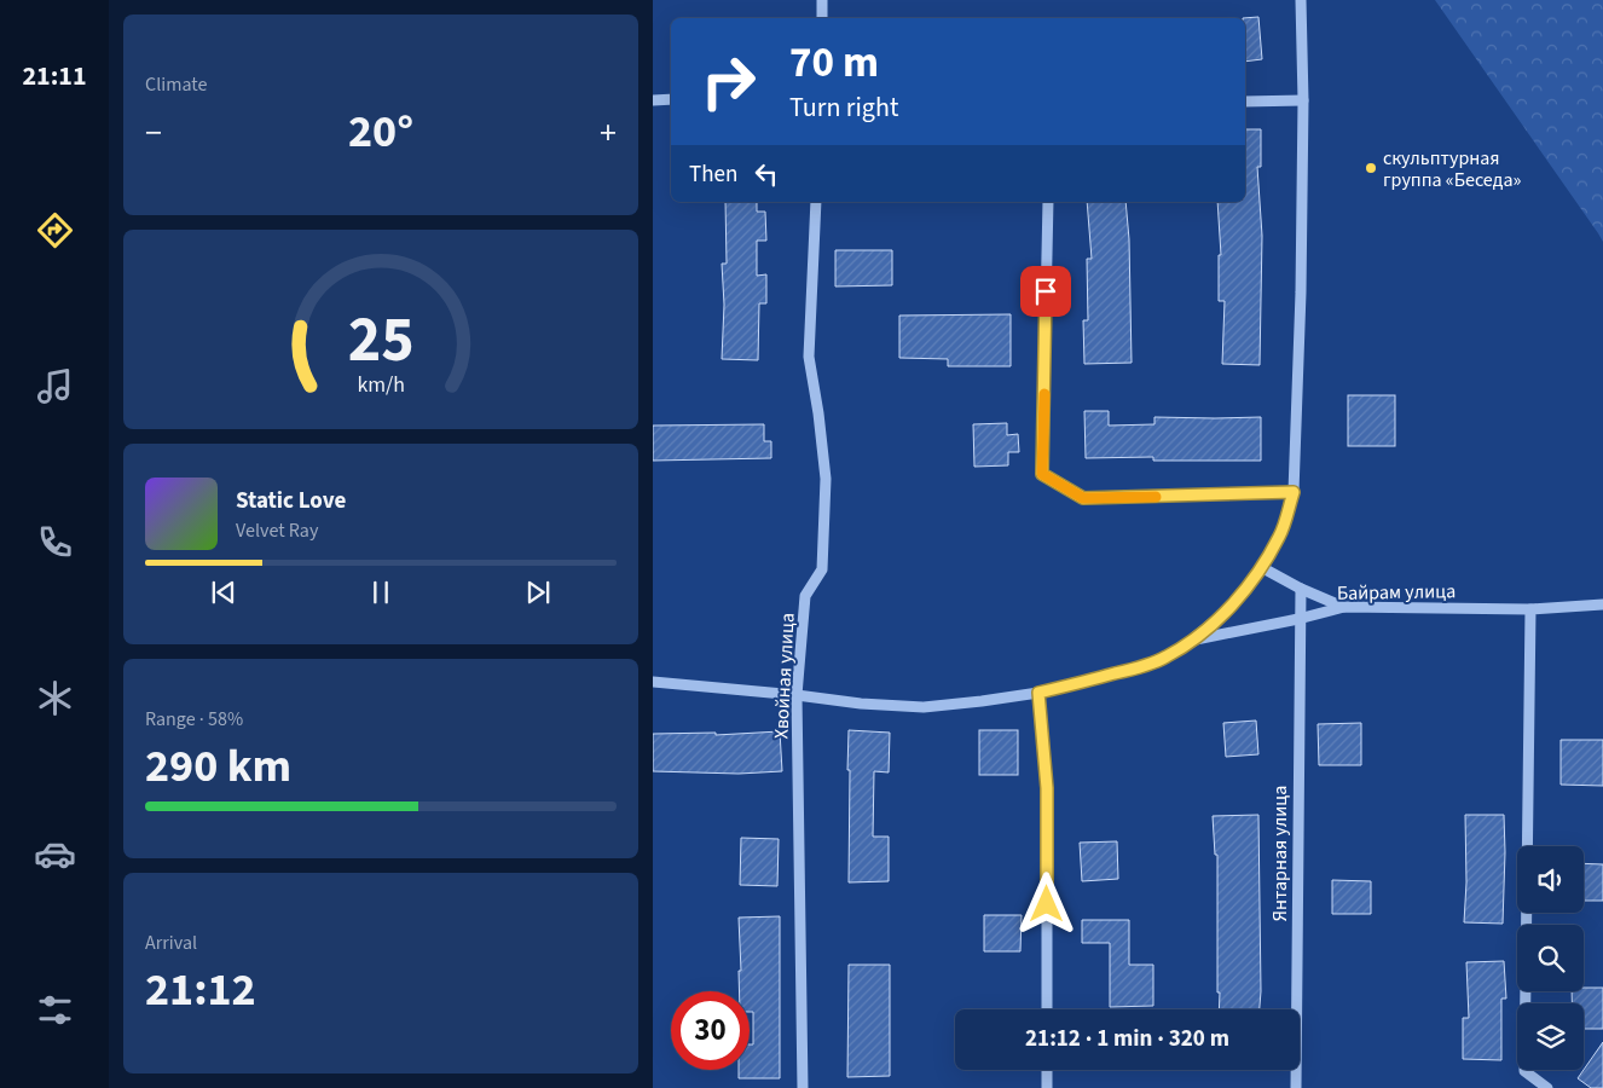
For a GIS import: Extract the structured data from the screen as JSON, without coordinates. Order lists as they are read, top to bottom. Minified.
{"streets":{"street":["Байрам улица","Хвойная улица","Янтарная улица"]},"crossings":[["Байрам улица","Янтарная улица"]],"places":["скульптурная группа «Беседа»"],"page":{"tabs":"21:11","tile":["Climate",["Range · 58%","290 km"],["Arrival","21:12"]],"turn":["70 m","Turn right"],"heat":["−","20°","+"],"then":"Then","song":["Static Love","Velvet Ray"],"limit":"30","trip":"21:12 · 1 min · 320 m","gauge":["25","km/h"]}}
